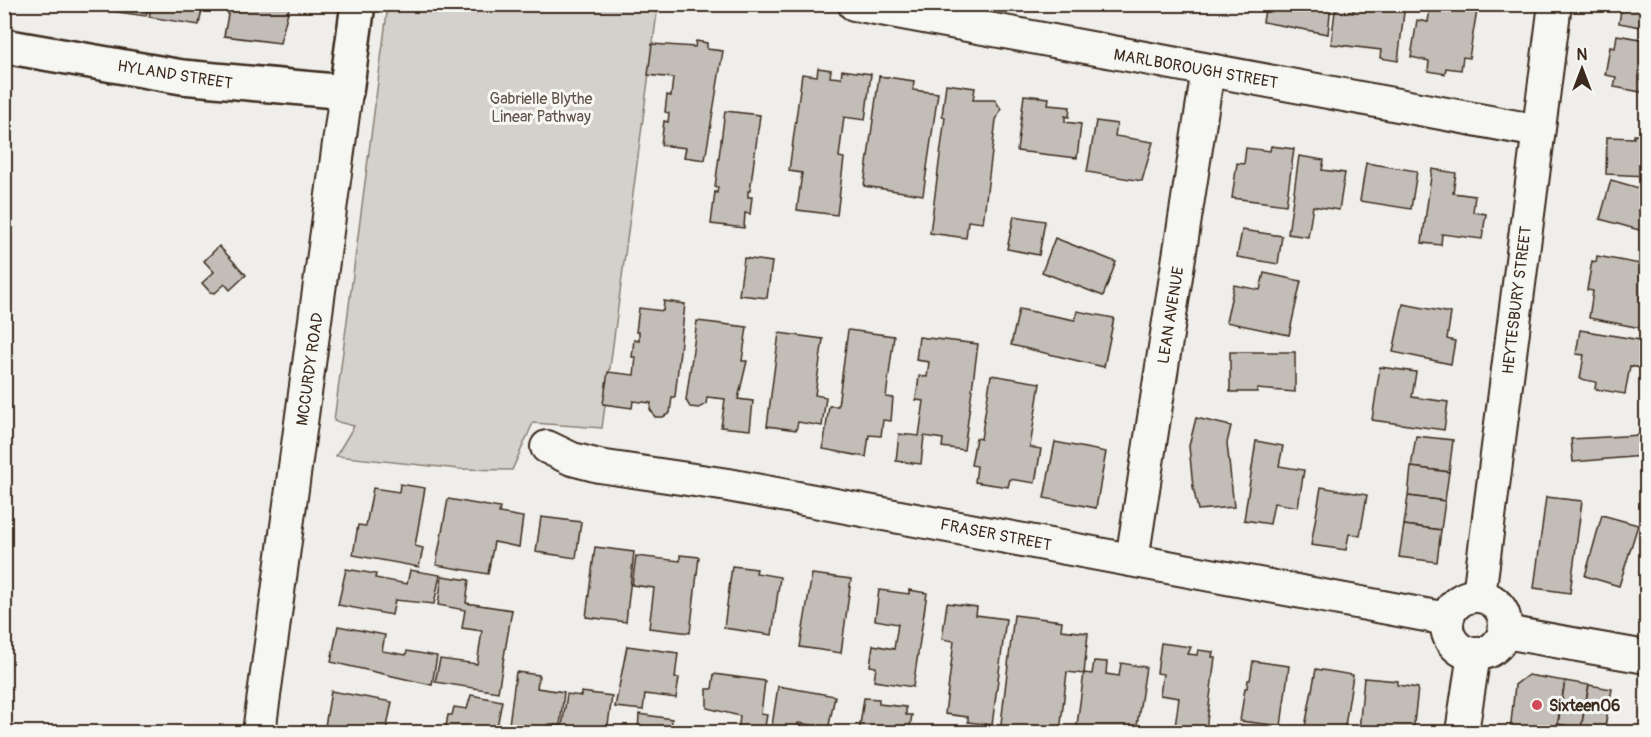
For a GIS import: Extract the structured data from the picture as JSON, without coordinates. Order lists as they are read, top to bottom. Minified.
{"streets":{"main road":["HYLAND STREET","MCCURDY ROAD"],"street":["MARLBOROUGH STREET","HEYTESBURY STREET","LEAN AVENUE","FRASER STREET"]},"crossings":[["MARLBOROUGH STREET","HEYTESBURY STREET"],["MARLBOROUGH STREET","LEAN AVENUE"],["HYLAND STREET","MCCURDY ROAD"],["HEYTESBURY STREET","FRASER STREET"],["LEAN AVENUE","FRASER STREET"]],"parks":["Gabrielle Blythe Linear Pathway"],"places":["Sixteen06"],"north":"top"}
